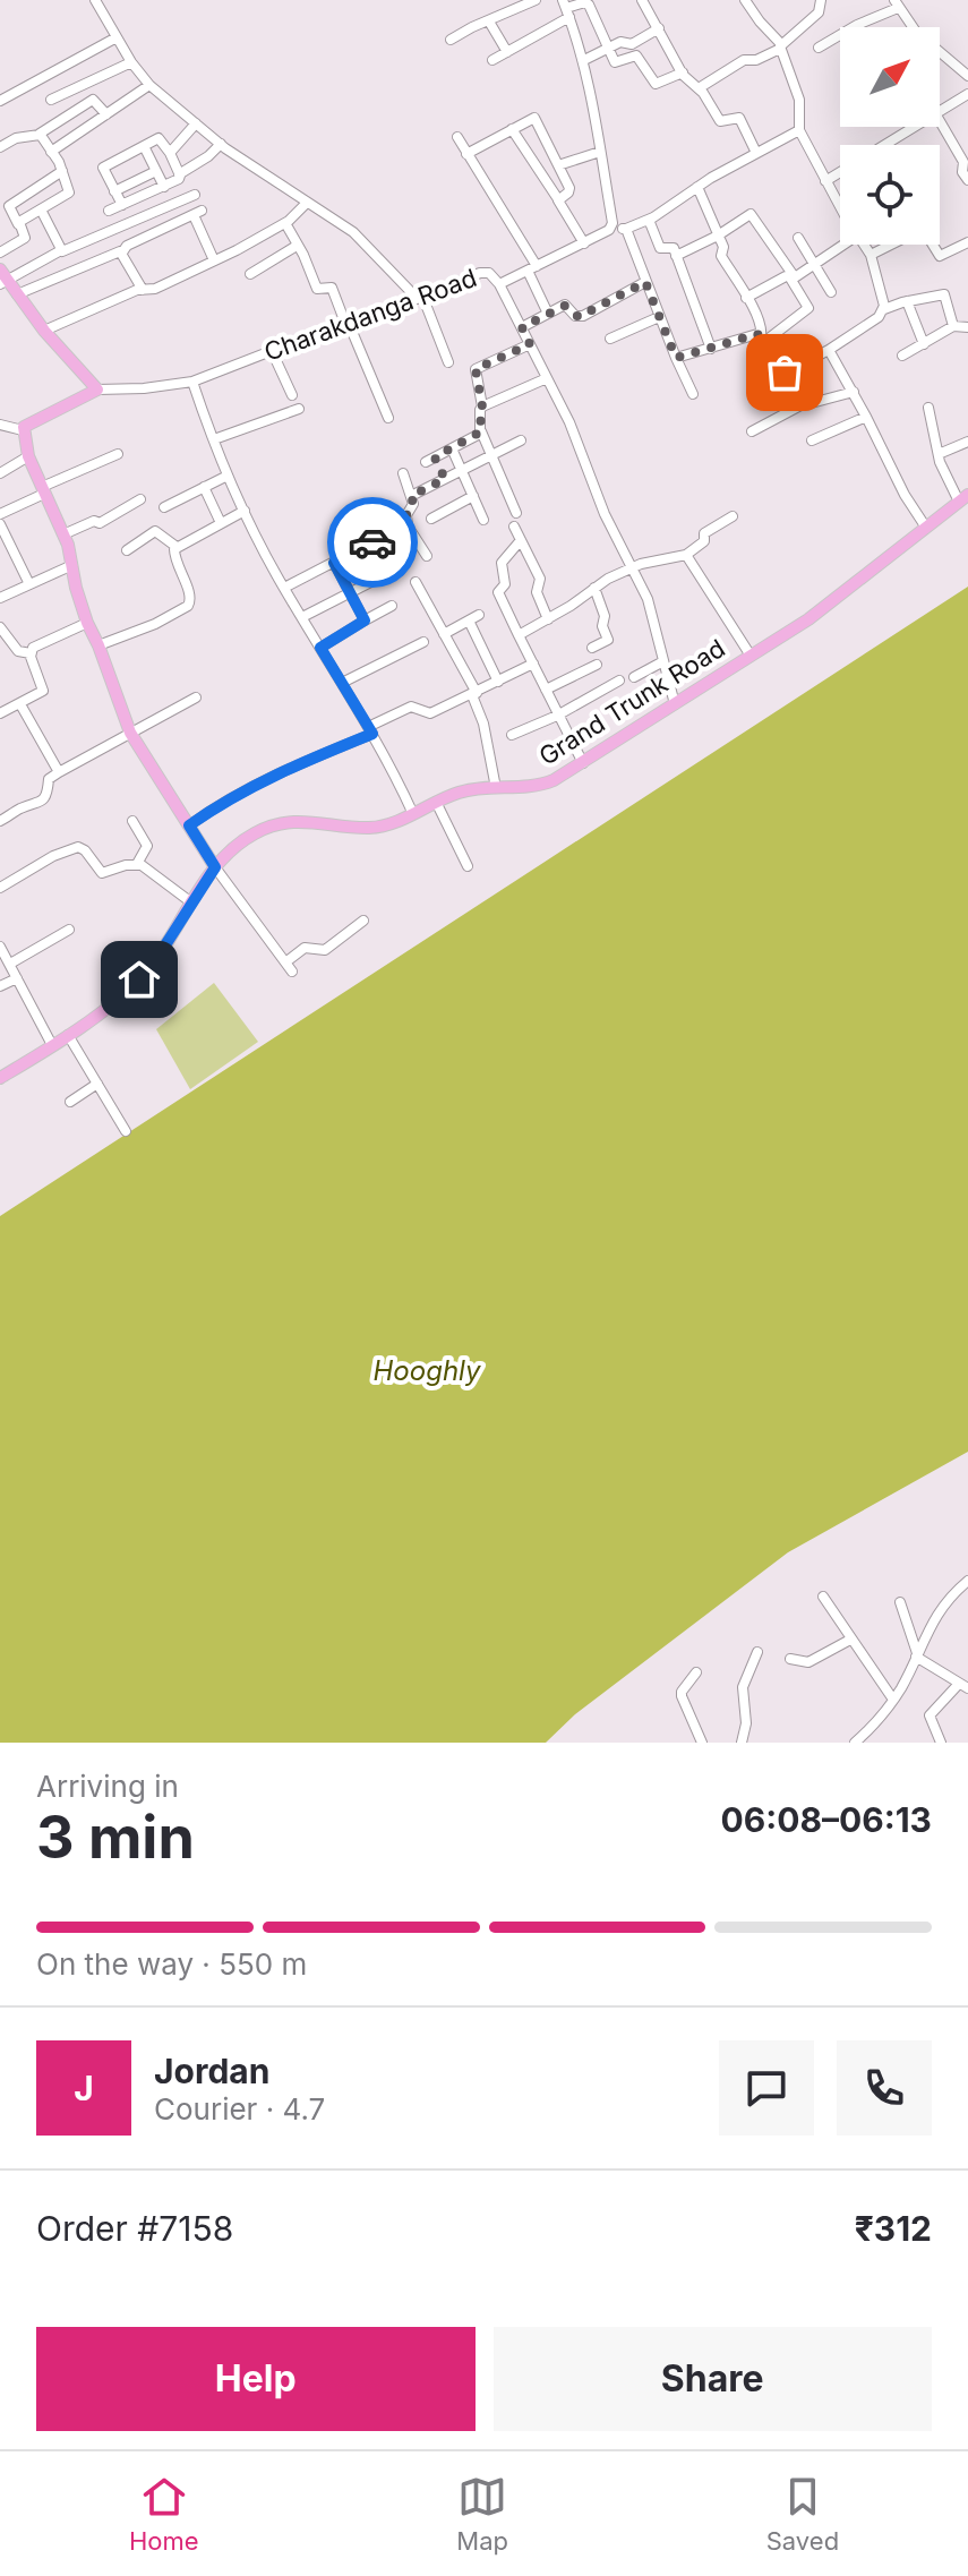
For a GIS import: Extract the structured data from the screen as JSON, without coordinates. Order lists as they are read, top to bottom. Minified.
{"streets":{"main road":["Grand Trunk Road"],"street":["Charakdanga Road"]},"water":["Hooghly"],"north":"top right","page":{"heading":["3 min","Arriving in","06:08–06:13"],"panel":["Jordan","Courier · 4.7","Order #7158","₹312"],"bar":"On the way · 550 m","round":"J","buttons":["Help","Share"],"tabs":["Home","Map","Saved"]}}
